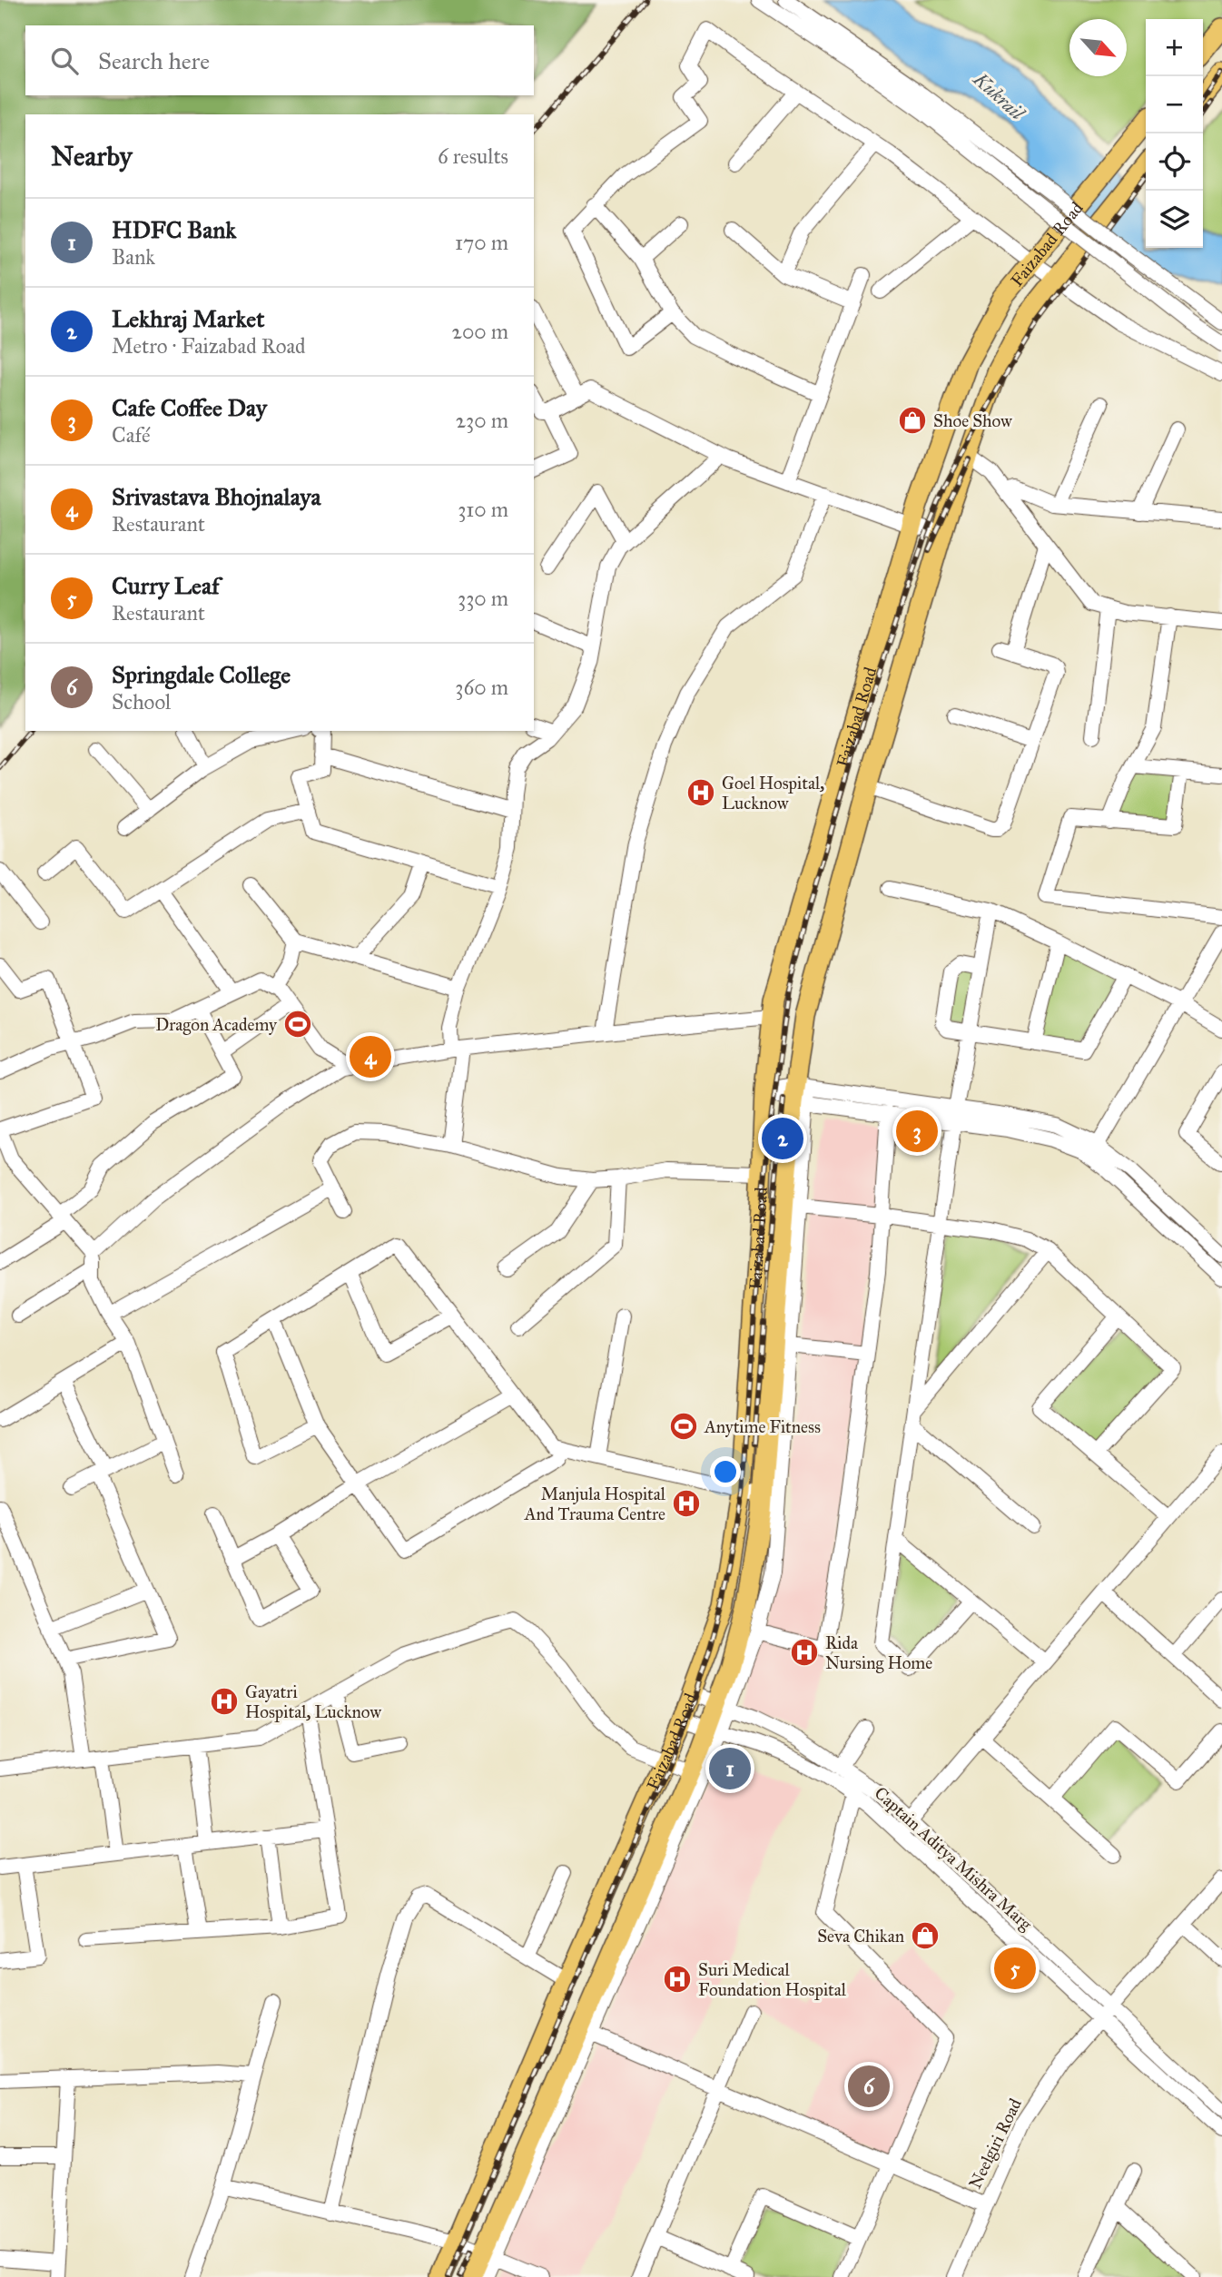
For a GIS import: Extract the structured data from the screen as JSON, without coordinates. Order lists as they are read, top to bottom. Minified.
{"streets":{"main road":["Faizabad Road"],"street":["Captain Aditya Mishra Marg","Neelgiri Road"]},"crossings":[["Faizabad Road","Captain Aditya Mishra Marg"],["Captain Aditya Mishra Marg","Neelgiri Road"]],"water":["Kukrail"],"places":{"shop":["Shoe Show","Seva Chikan"],"hospital":["Goel Hospital, Lucknow","Manjula Hospital And Trauma Centre","Rida Nursing Home","Gayatri Hospital, Lucknow","Suri Medical Foundation Hospital"],"sports":["Dragon Academy","Anytime Fitness"]},"north":"bottom right","page":{"map_buttons":["+","−"],"search":"Search here","heading":["Nearby","6 results"],"list":[{"mark":"1","name":"HDFC Bank","note":"Bank","value":"170 m"},{"mark":"2","name":"Lekhraj Market","note":"Metro · Faizabad Road","value":"200 m"},{"mark":"3","name":"Cafe Coffee Day","note":"Café","value":"230 m"},{"mark":"4","name":"Srivastava Bhojnalaya","note":"Restaurant","value":"310 m"},{"mark":"5","name":"Curry Leaf","note":"Restaurant","value":"330 m"},{"mark":"6","name":"Springdale College","note":"School","value":"360 m"}],"pins":["4","3","2","1","5","6"]}}
